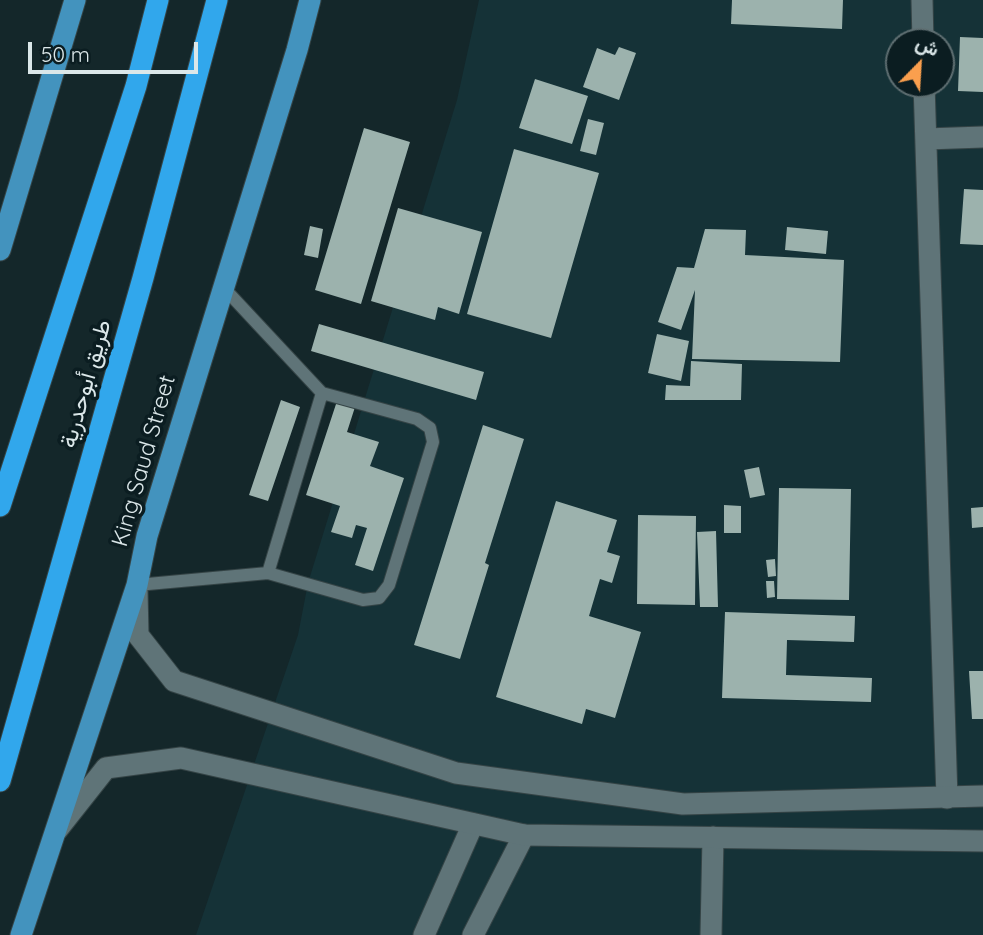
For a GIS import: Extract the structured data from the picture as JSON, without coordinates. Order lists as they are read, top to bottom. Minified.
{"streets":{"highway":["طريق أبوحدرية"],"main road":["King Saud Street"]},"scale_bar":"50 m","north":"top right"}
